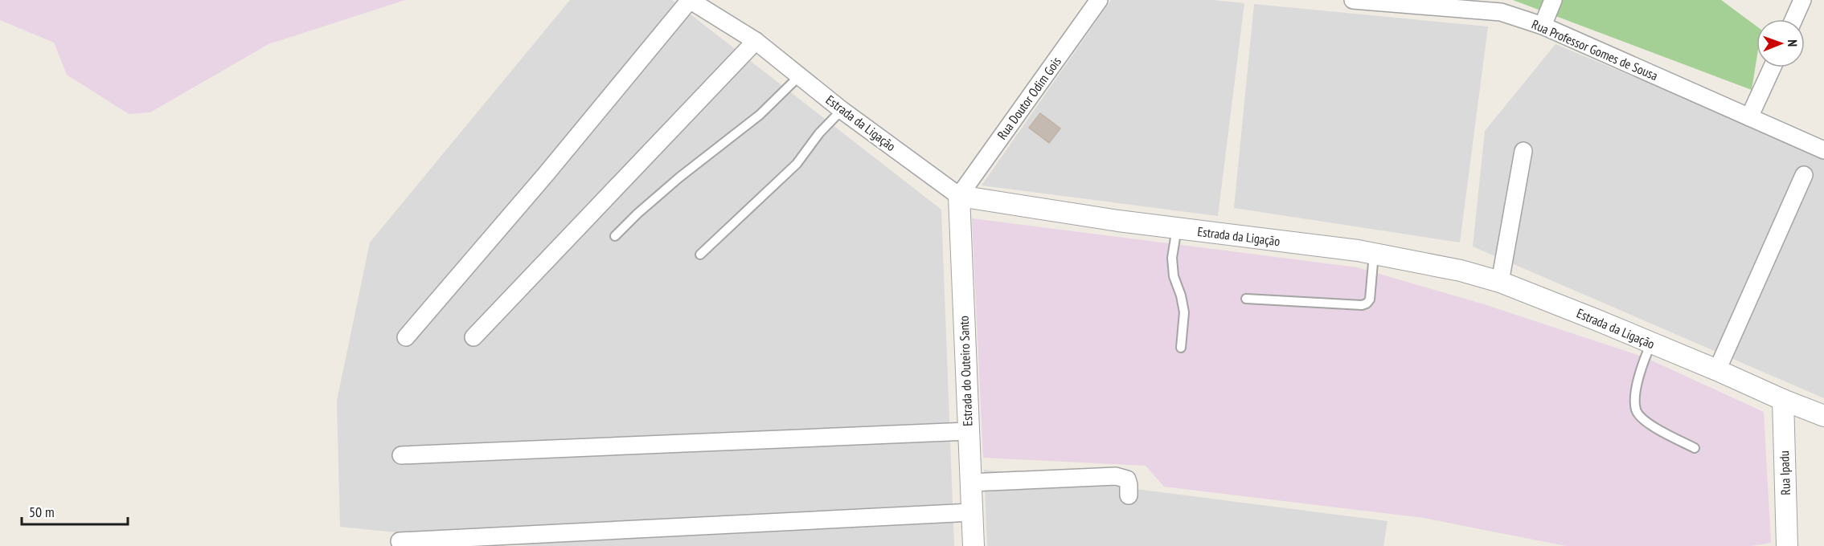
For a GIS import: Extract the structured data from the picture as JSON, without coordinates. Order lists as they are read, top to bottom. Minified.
{"streets":{"street":["Rua Professor Gomes de Sousa","Rua Doutor Odim Gois","Estrada da Ligação","Estrada do Outeiro Santo","Rua Ipadu"]},"crossings":[["Rua Doutor Odim Gois","Estrada da Ligação"],["Rua Doutor Odim Gois","Estrada do Outeiro Santo"],["Estrada da Ligação","Estrada do Outeiro Santo"],["Estrada da Ligação","Rua Ipadu"]],"scale_bar":"50 m","north":"right"}
